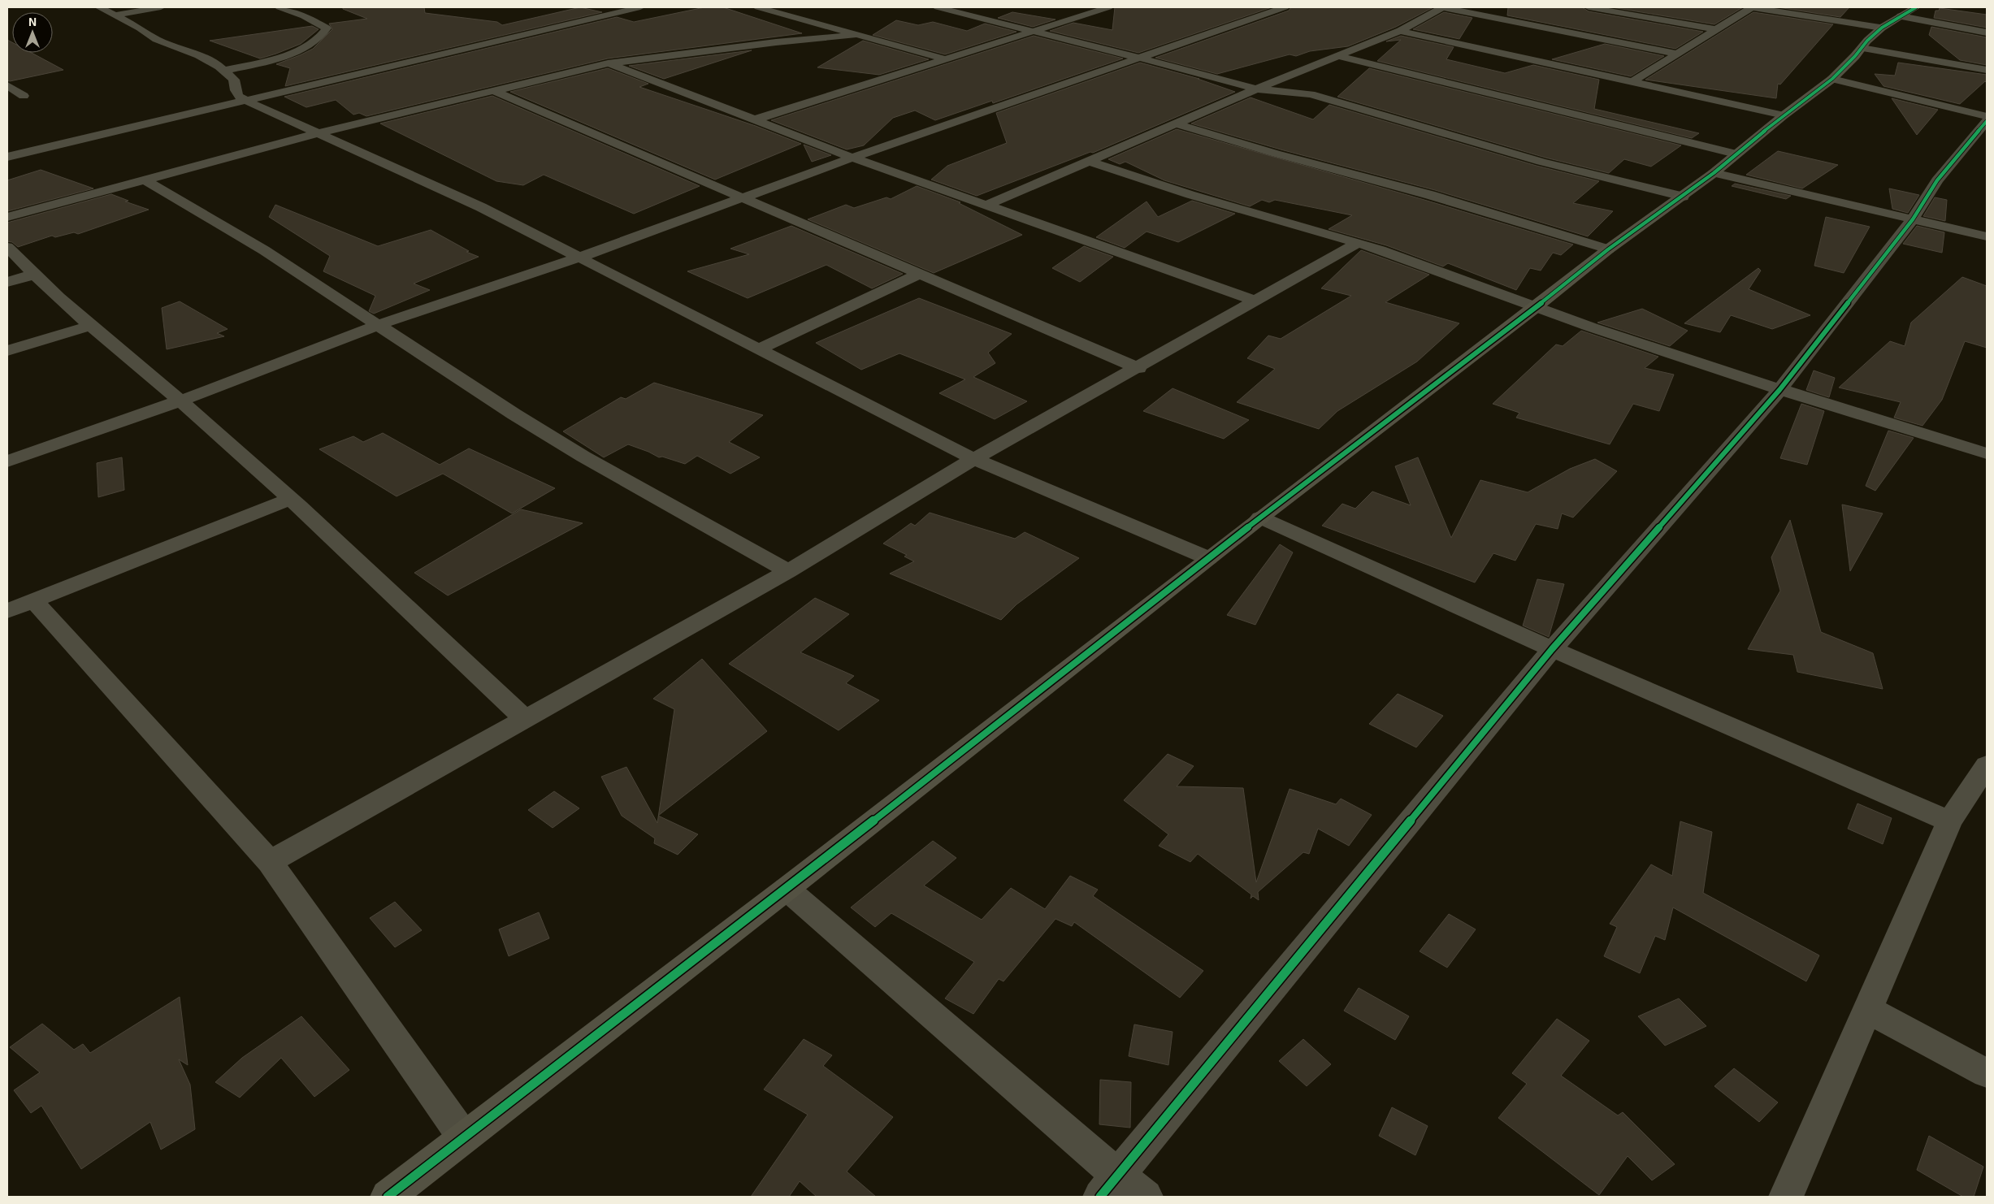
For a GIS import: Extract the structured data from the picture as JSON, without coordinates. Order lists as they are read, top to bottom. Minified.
{"north":"top"}
